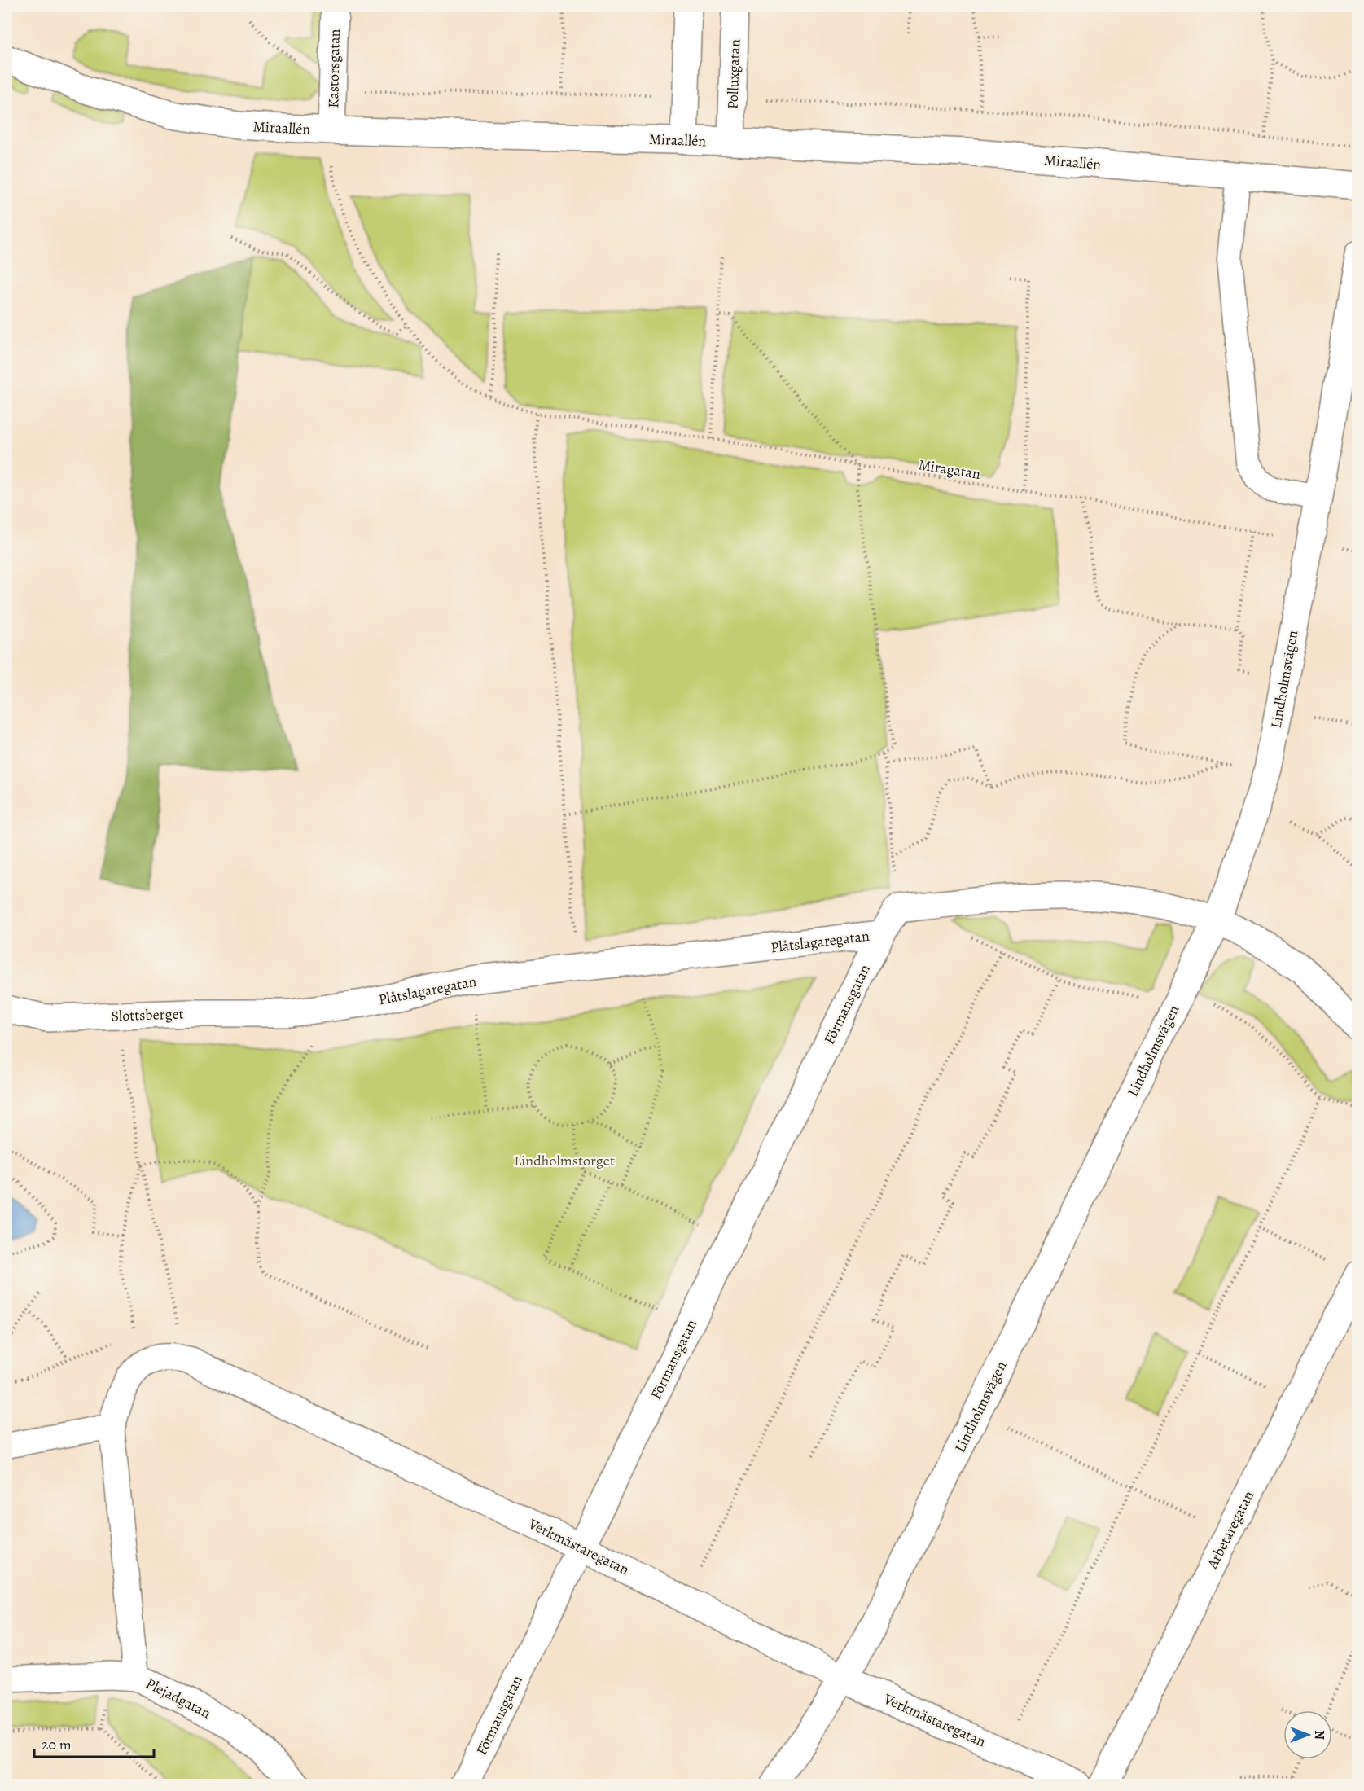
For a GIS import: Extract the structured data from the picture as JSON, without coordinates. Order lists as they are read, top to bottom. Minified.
{"streets":{"street":["Kastorsgatan","Polluxgatan","Miraallén","Lindholmsvägen","Plåtslagaregatan","Förmansgatan","Slottsberget","Arbetaregatan","Verkmästaregatan","Plejadgatan"],"path":["Miragatan"]},"crossings":[["Kastorsgatan","Miraallén"],["Kastorsgatan","Miragatan"],["Polluxgatan","Miraallén"],["Miraallén","Miragatan"],["Miragatan","Lindholmsvägen"],["Lindholmsvägen","Verkmästaregatan"],["Plåtslagaregatan","Förmansgatan"],["Plåtslagaregatan","Slottsberget"],["Förmansgatan","Verkmästaregatan"]],"parks":["Lindholmstorget"],"scale_bar":"20 m","north":"right"}
